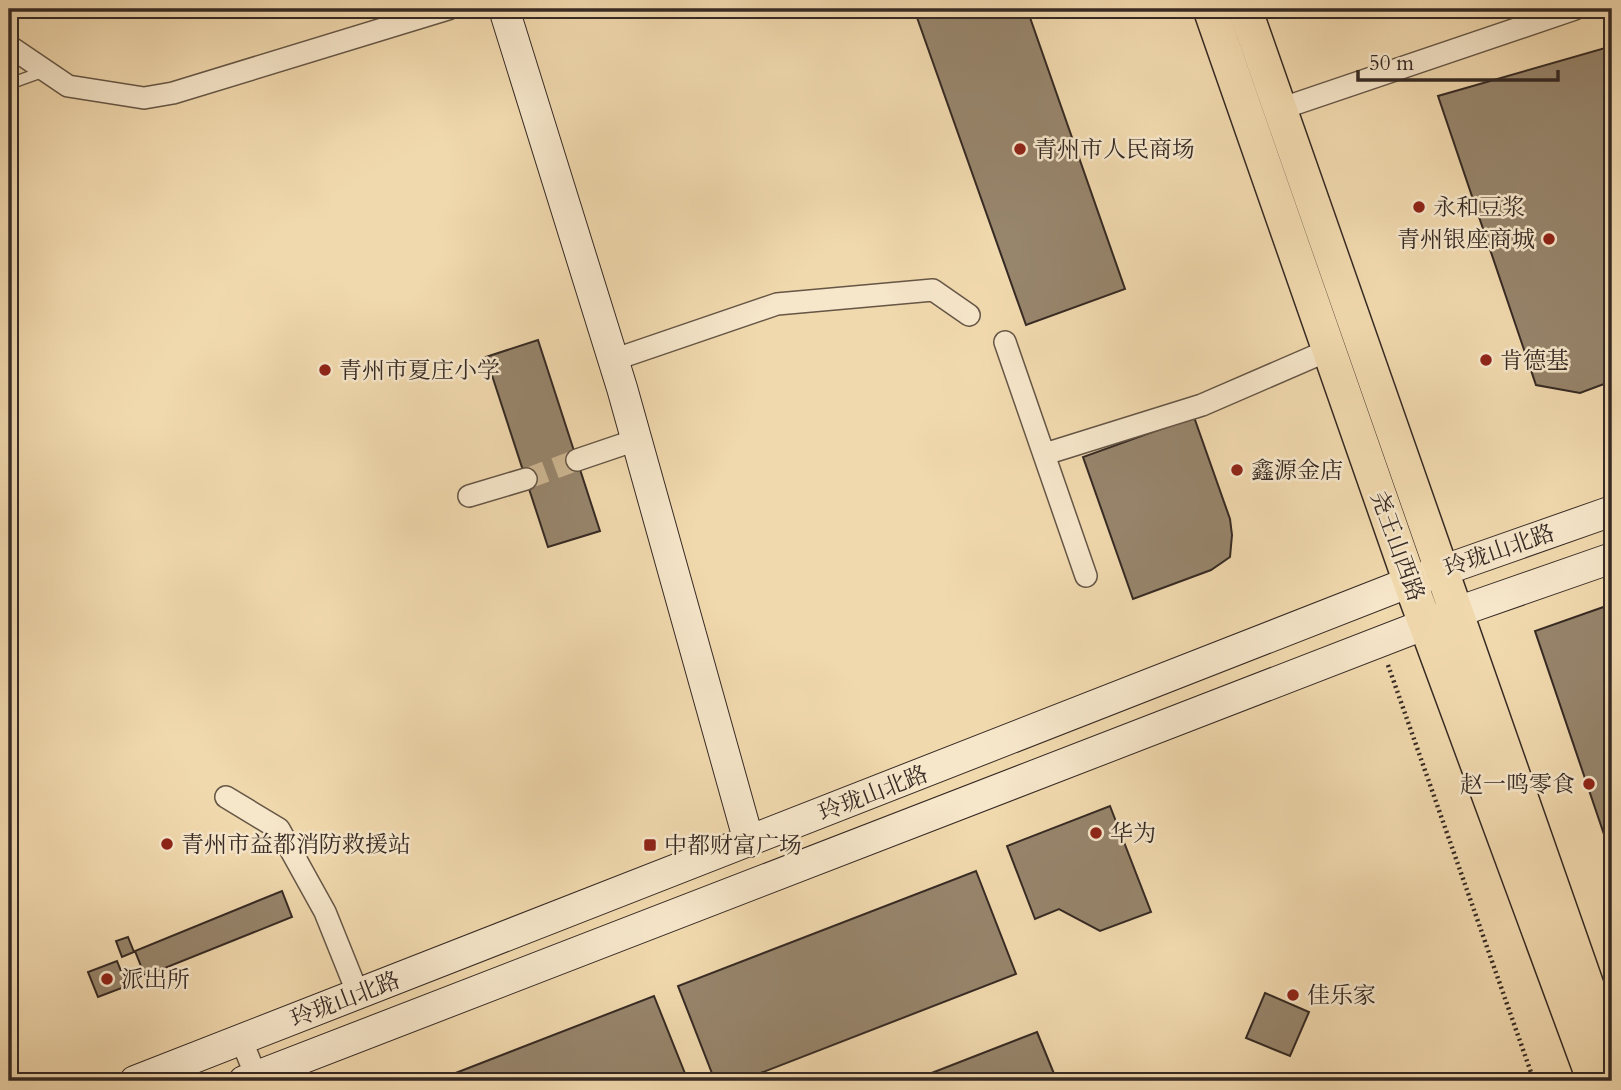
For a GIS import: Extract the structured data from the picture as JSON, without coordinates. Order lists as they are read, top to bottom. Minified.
{"streets":{"main road":["尧王山西路","玲珑山北路"]},"crossings":[["尧王山西路","玲珑山北路"]],"places":{"other":["青州市人民商场","永和豆浆","青州银座商城","肯德基","青州市夏庄小学","鑫源金店","赵一鸣零食","华为","青州市益都消防救援站","派出所","佳乐家"],"transit":["中都财富广场"]},"scale_bar":"50 m"}
